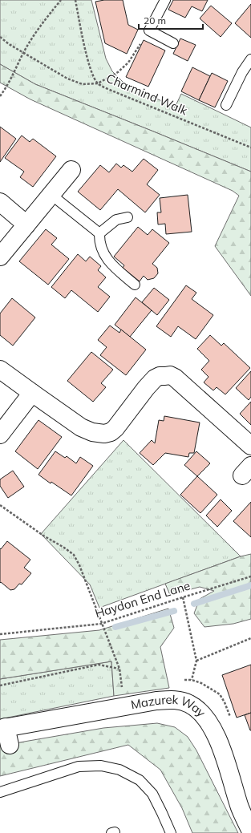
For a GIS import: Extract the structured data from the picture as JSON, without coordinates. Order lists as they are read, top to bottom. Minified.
{"streets":{"street":["Mazurek Way"],"path":["Charmind Walk","Haydon End Lane"]},"scale_bar":"20 m"}
